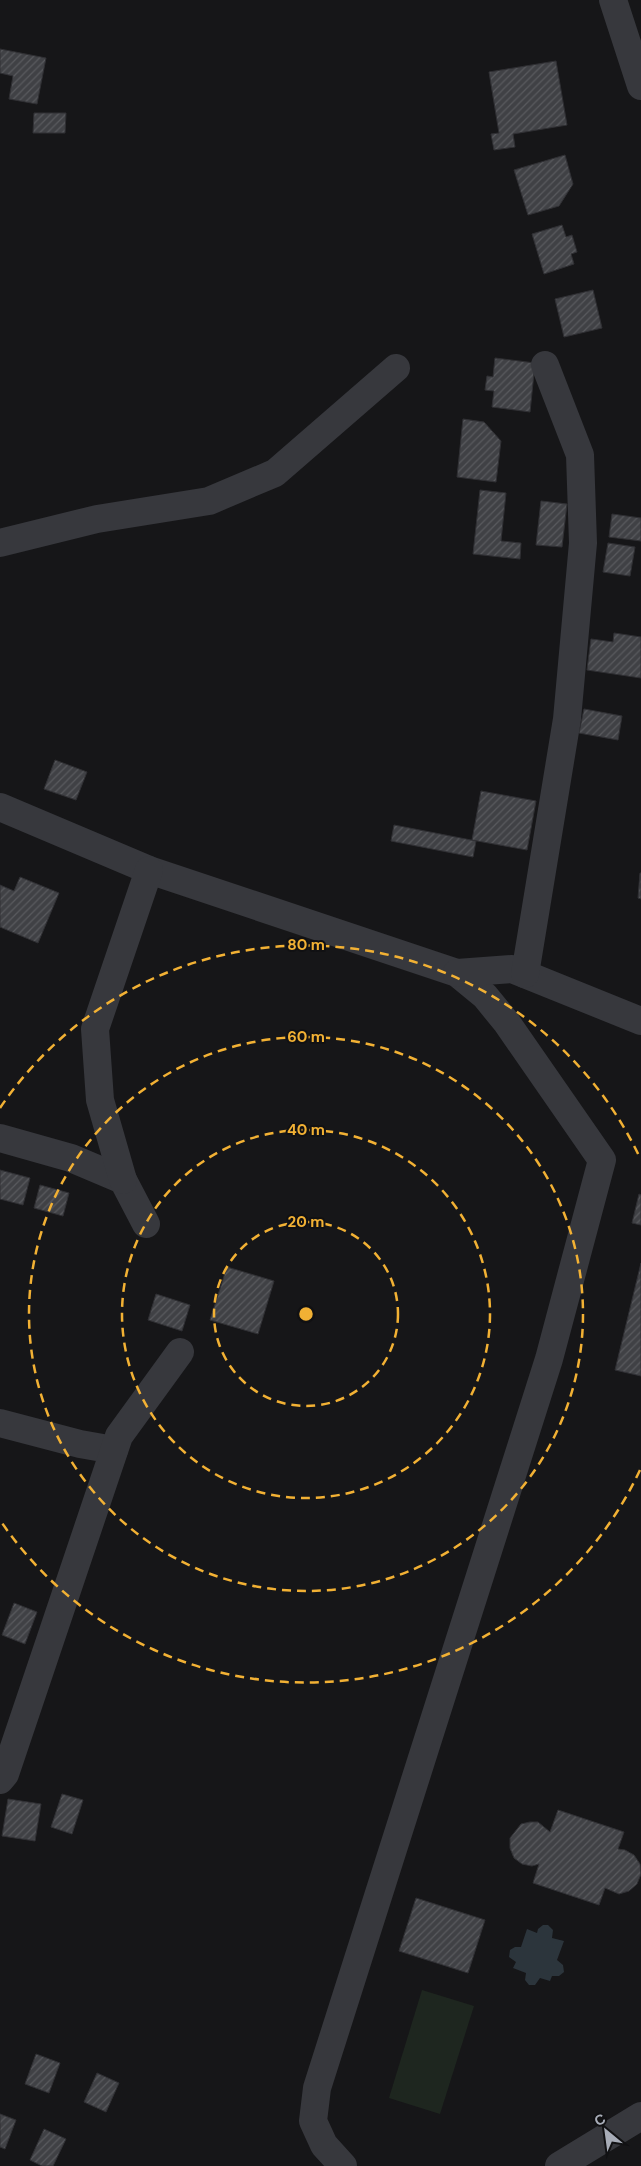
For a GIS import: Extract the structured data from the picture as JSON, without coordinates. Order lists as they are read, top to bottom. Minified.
{"north":"top left","rings":["80 m","60 m","40 m","20 m"]}
